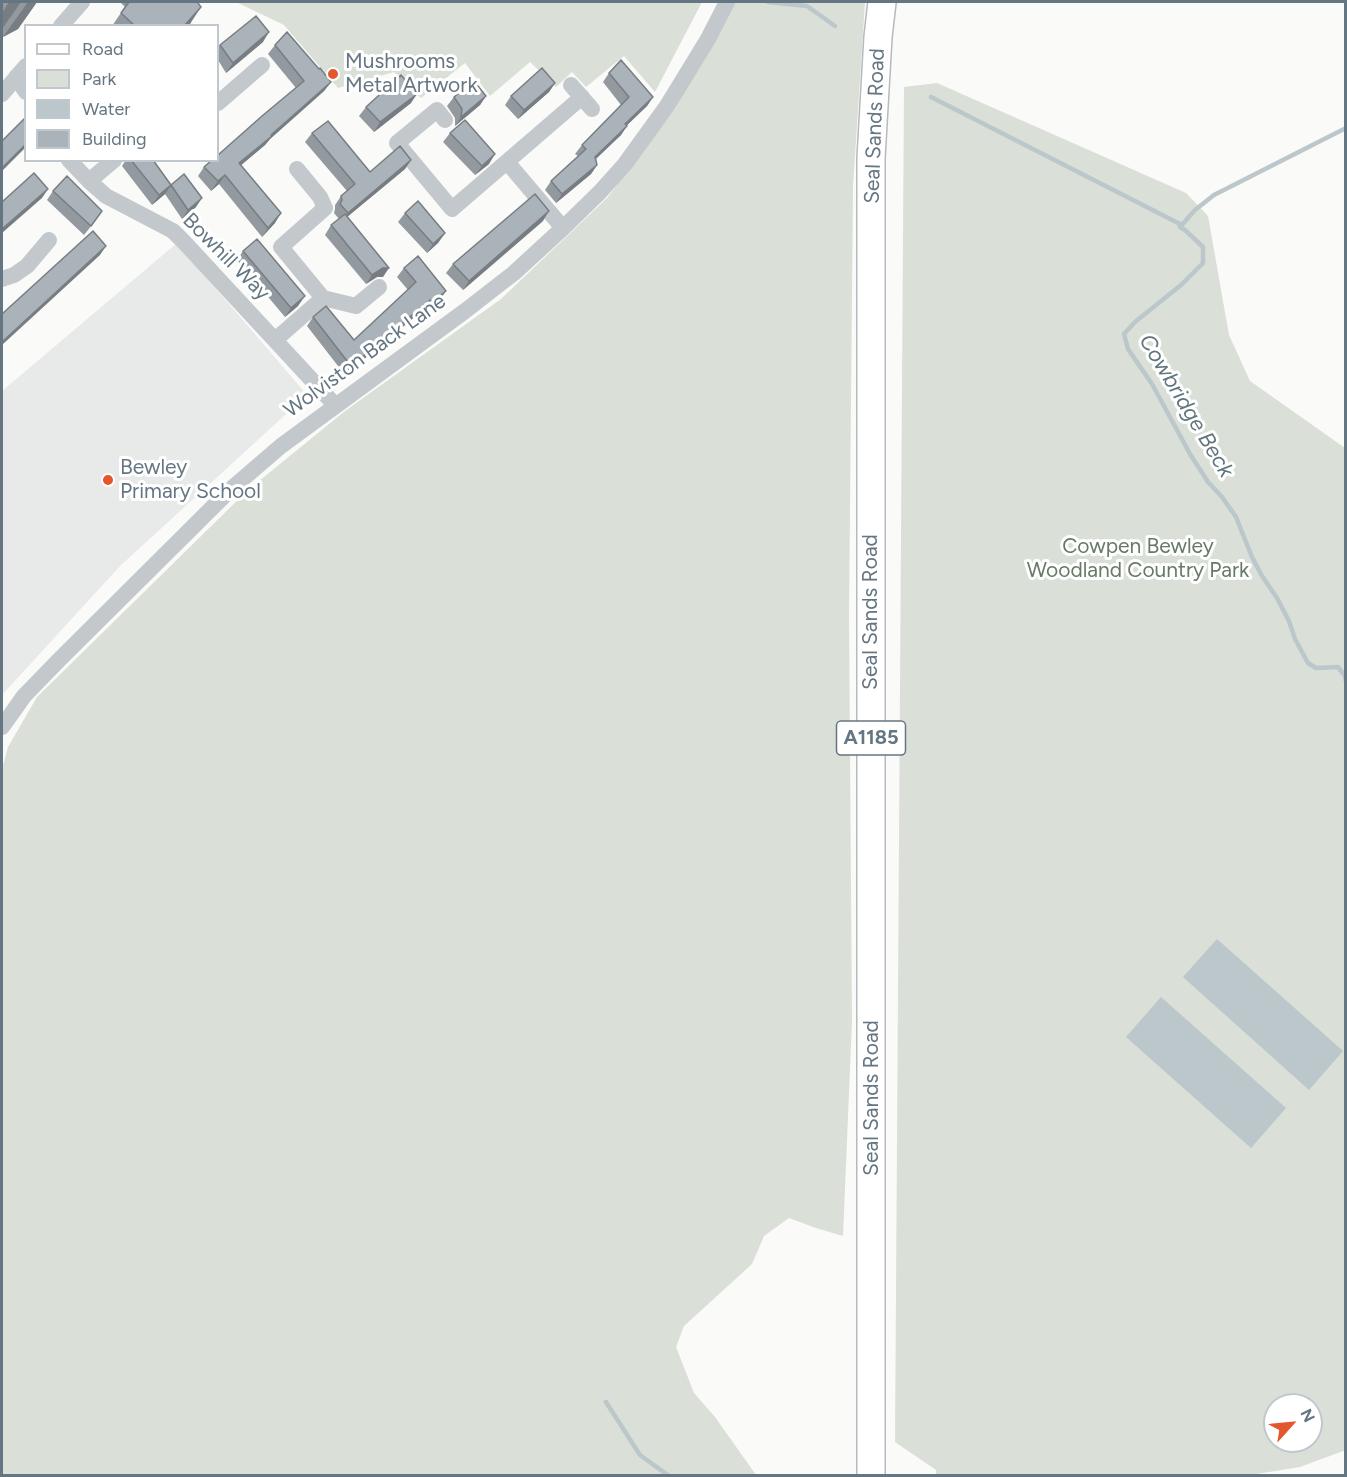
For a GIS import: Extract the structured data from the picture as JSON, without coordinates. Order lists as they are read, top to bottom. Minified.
{"streets":{"main road":["Seal Sands Road","A1185"],"street":["Bowhill Way","Wolviston Back Lane"]},"crossings":[["Bowhill Way","Wolviston Back Lane"]],"water":["Cowbridge Beck"],"parks":["Cowpen Bewley Woodland Country Park"],"places":["Mushrooms Metal Artwork","Bewley Primary School"],"legend":["Road","Park","Water","Building"],"north":"top right"}
